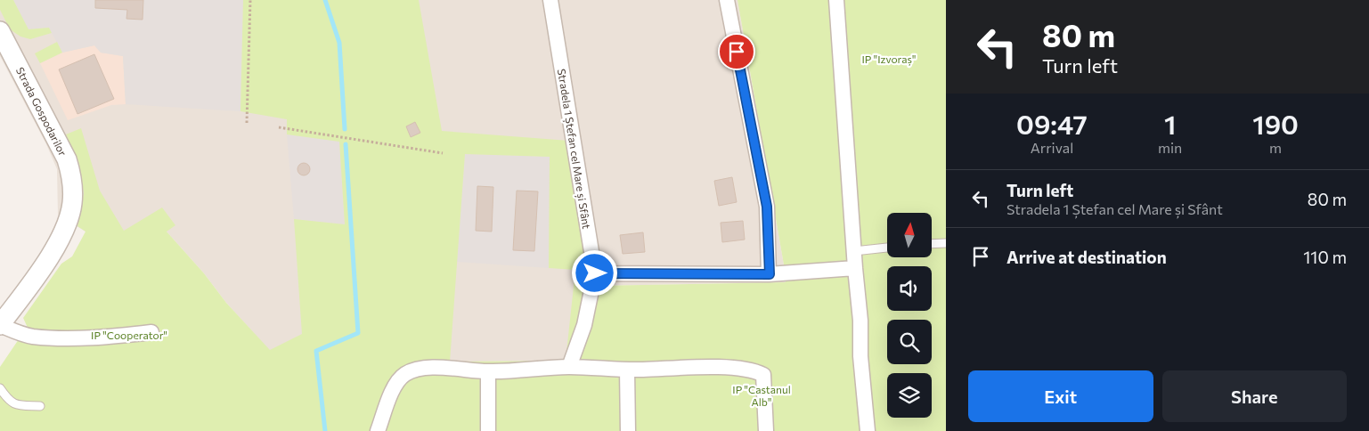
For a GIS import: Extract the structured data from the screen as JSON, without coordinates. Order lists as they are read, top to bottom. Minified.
{"streets":{"street":["Strada Gospodarilor","Stradela 1 Ștefan cel Mare și Sfânt"]},"parks":["IP \"Izvoraș\"","IP \"Cooperator\"","IP \"Castanul Alb\""],"north":"top","page":{"turn":["80 m","Turn left"],"eta":["09:47","Arrival","1","min","190","m"],"list":[{"name":"Turn left","note":"Stradela 1 Ștefan cel Mare și Sfânt","value":"80 m"},{"name":"Arrive at destination","value":"110 m"}],"buttons":["Exit","Share"]}}
